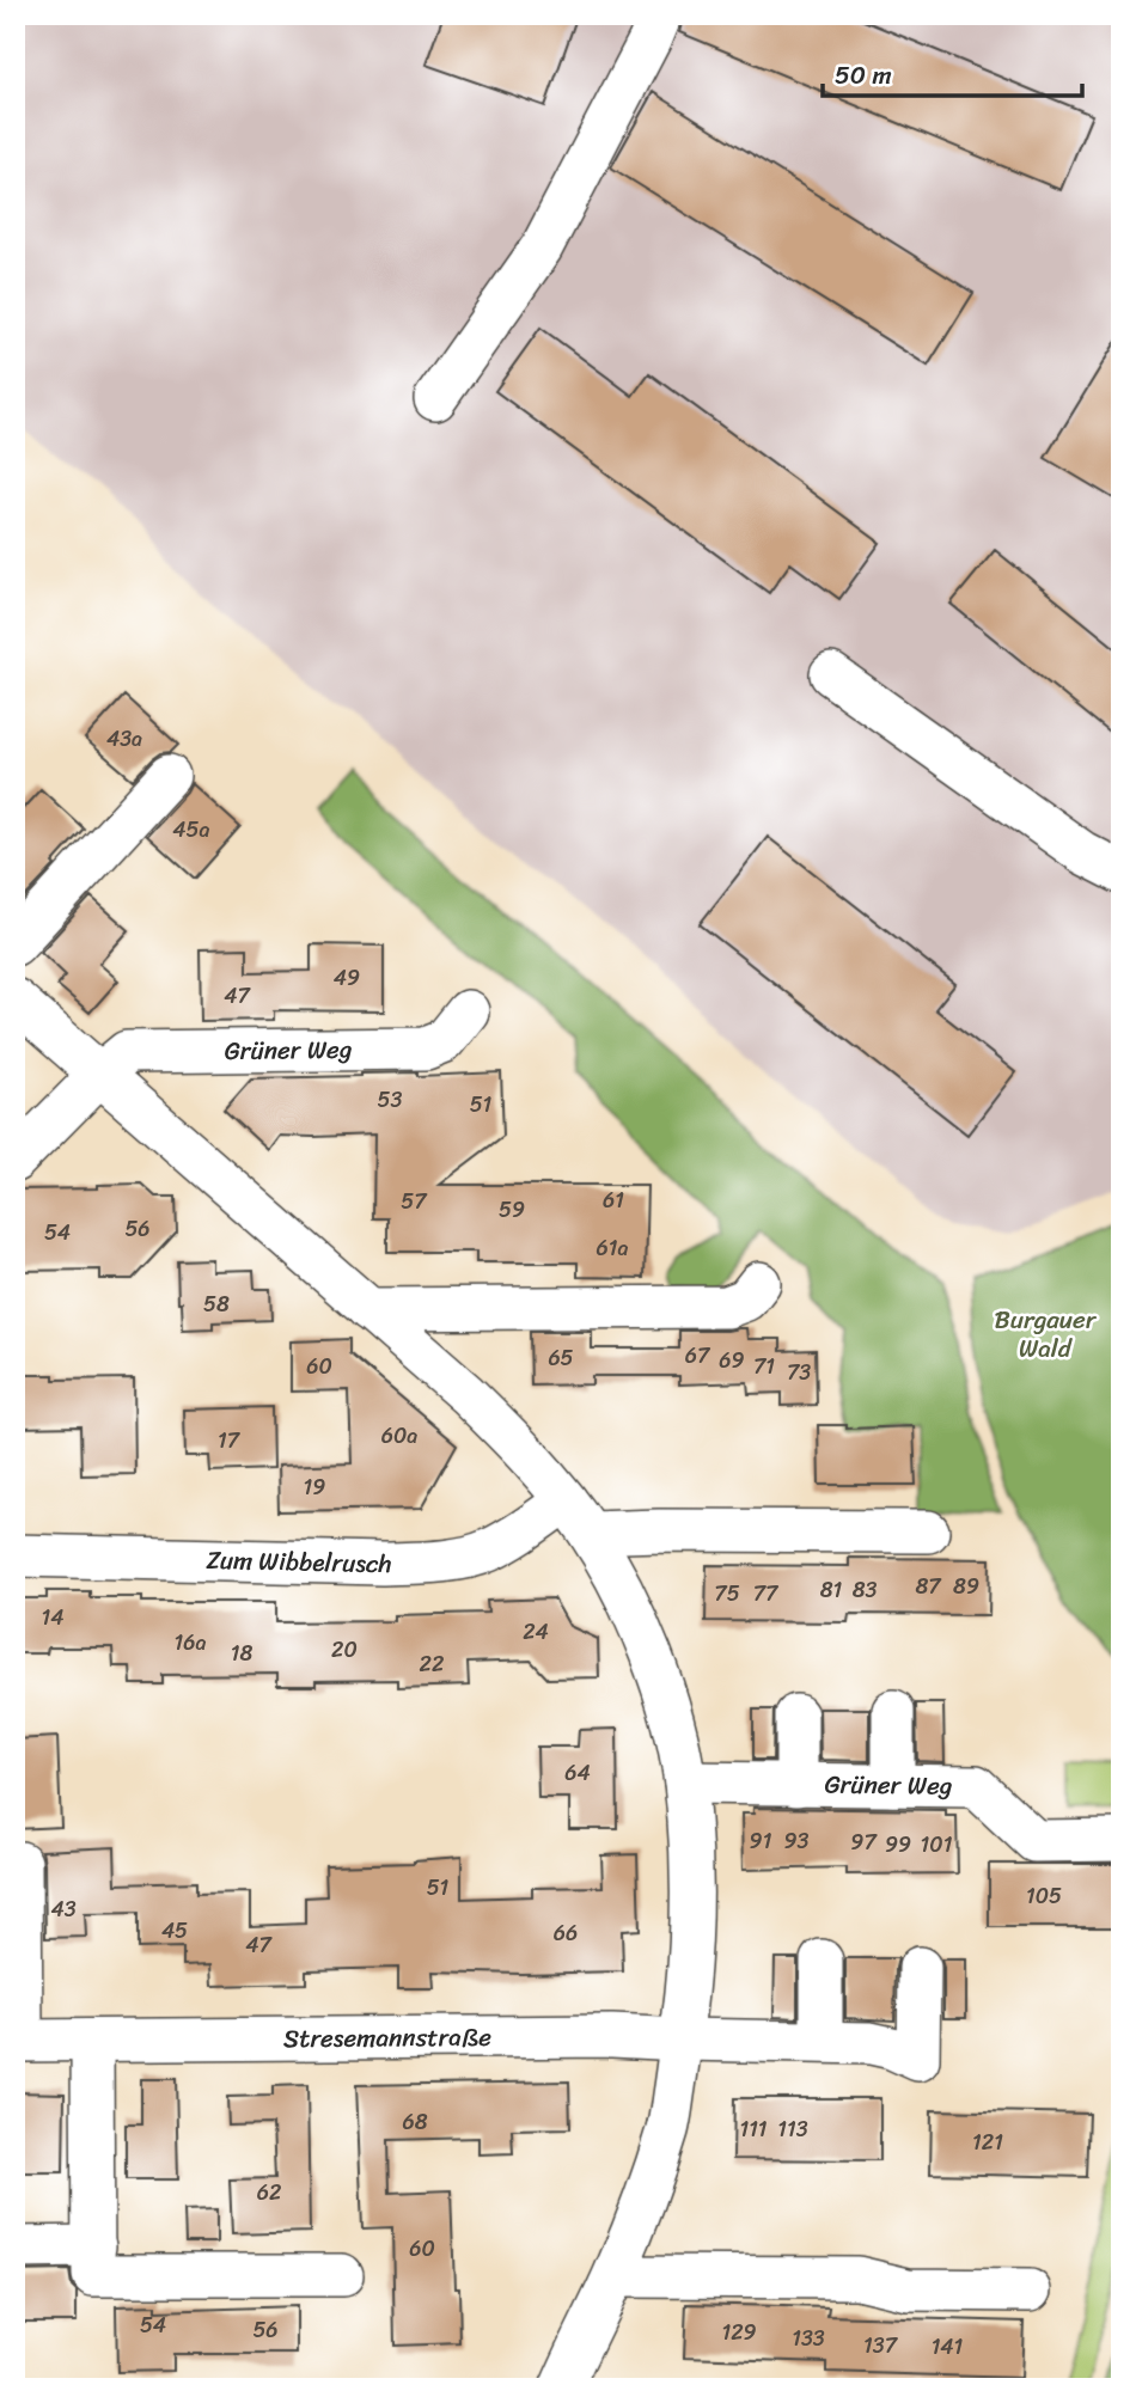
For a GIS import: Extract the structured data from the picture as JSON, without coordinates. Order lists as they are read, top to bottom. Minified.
{"streets":{"street":["Grüner Weg","Zum Wibbelrusch","Stresemannstraße"]},"parks":["Burgauer Wald"],"house_numbers":["43a","45a","49","47","53","51","61","57","59","56","54","61a","58","67","65","69","60","71","73","60a","17","19","87","89","81","83","75","77","14","24","16a","20","18","22","64","91","93","97","99","101","51","105","43","45","66","47","68","111","113","121","62","60","54","56","129","133","137","141"],"scale_bar":"50 m"}
